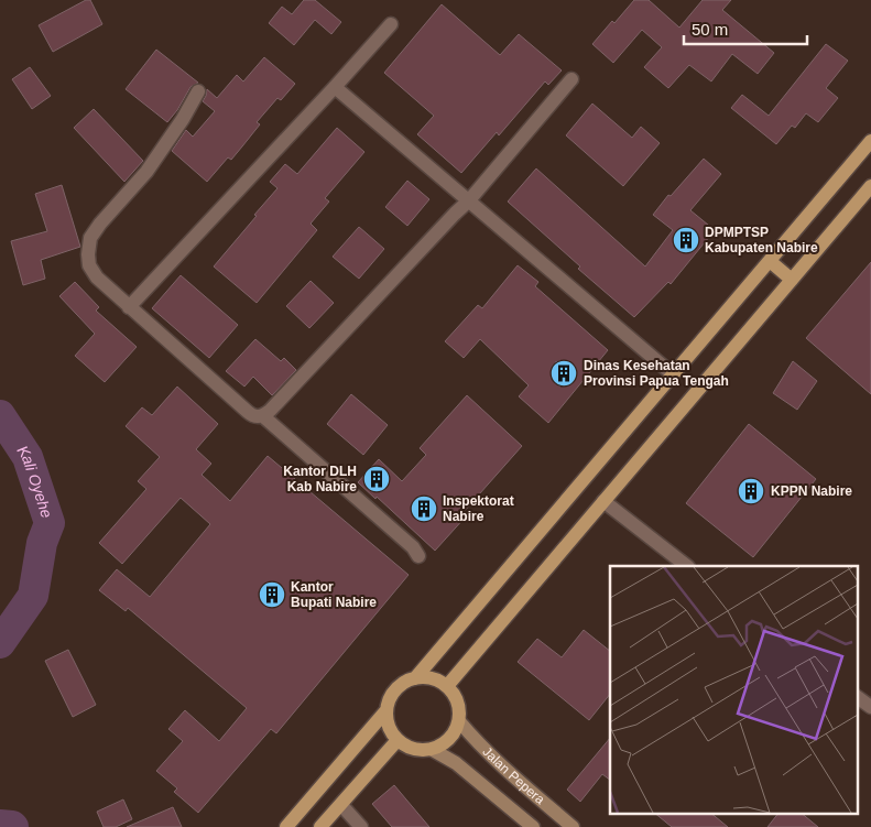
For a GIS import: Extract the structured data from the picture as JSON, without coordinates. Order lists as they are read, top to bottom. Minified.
{"streets":{"main road":["Jalan Pepera"]},"water":["Kali Oyehe"],"places":{"building":["DPMPTSP Kabupaten Nabire","Dinas Kesehatan Provinsi Papua Tengah","Kantor DLH Kab Nabire","KPPN Nabire","Inspektorat Nabire","Kantor Bupati Nabire"]},"scale_bar":"50 m"}
